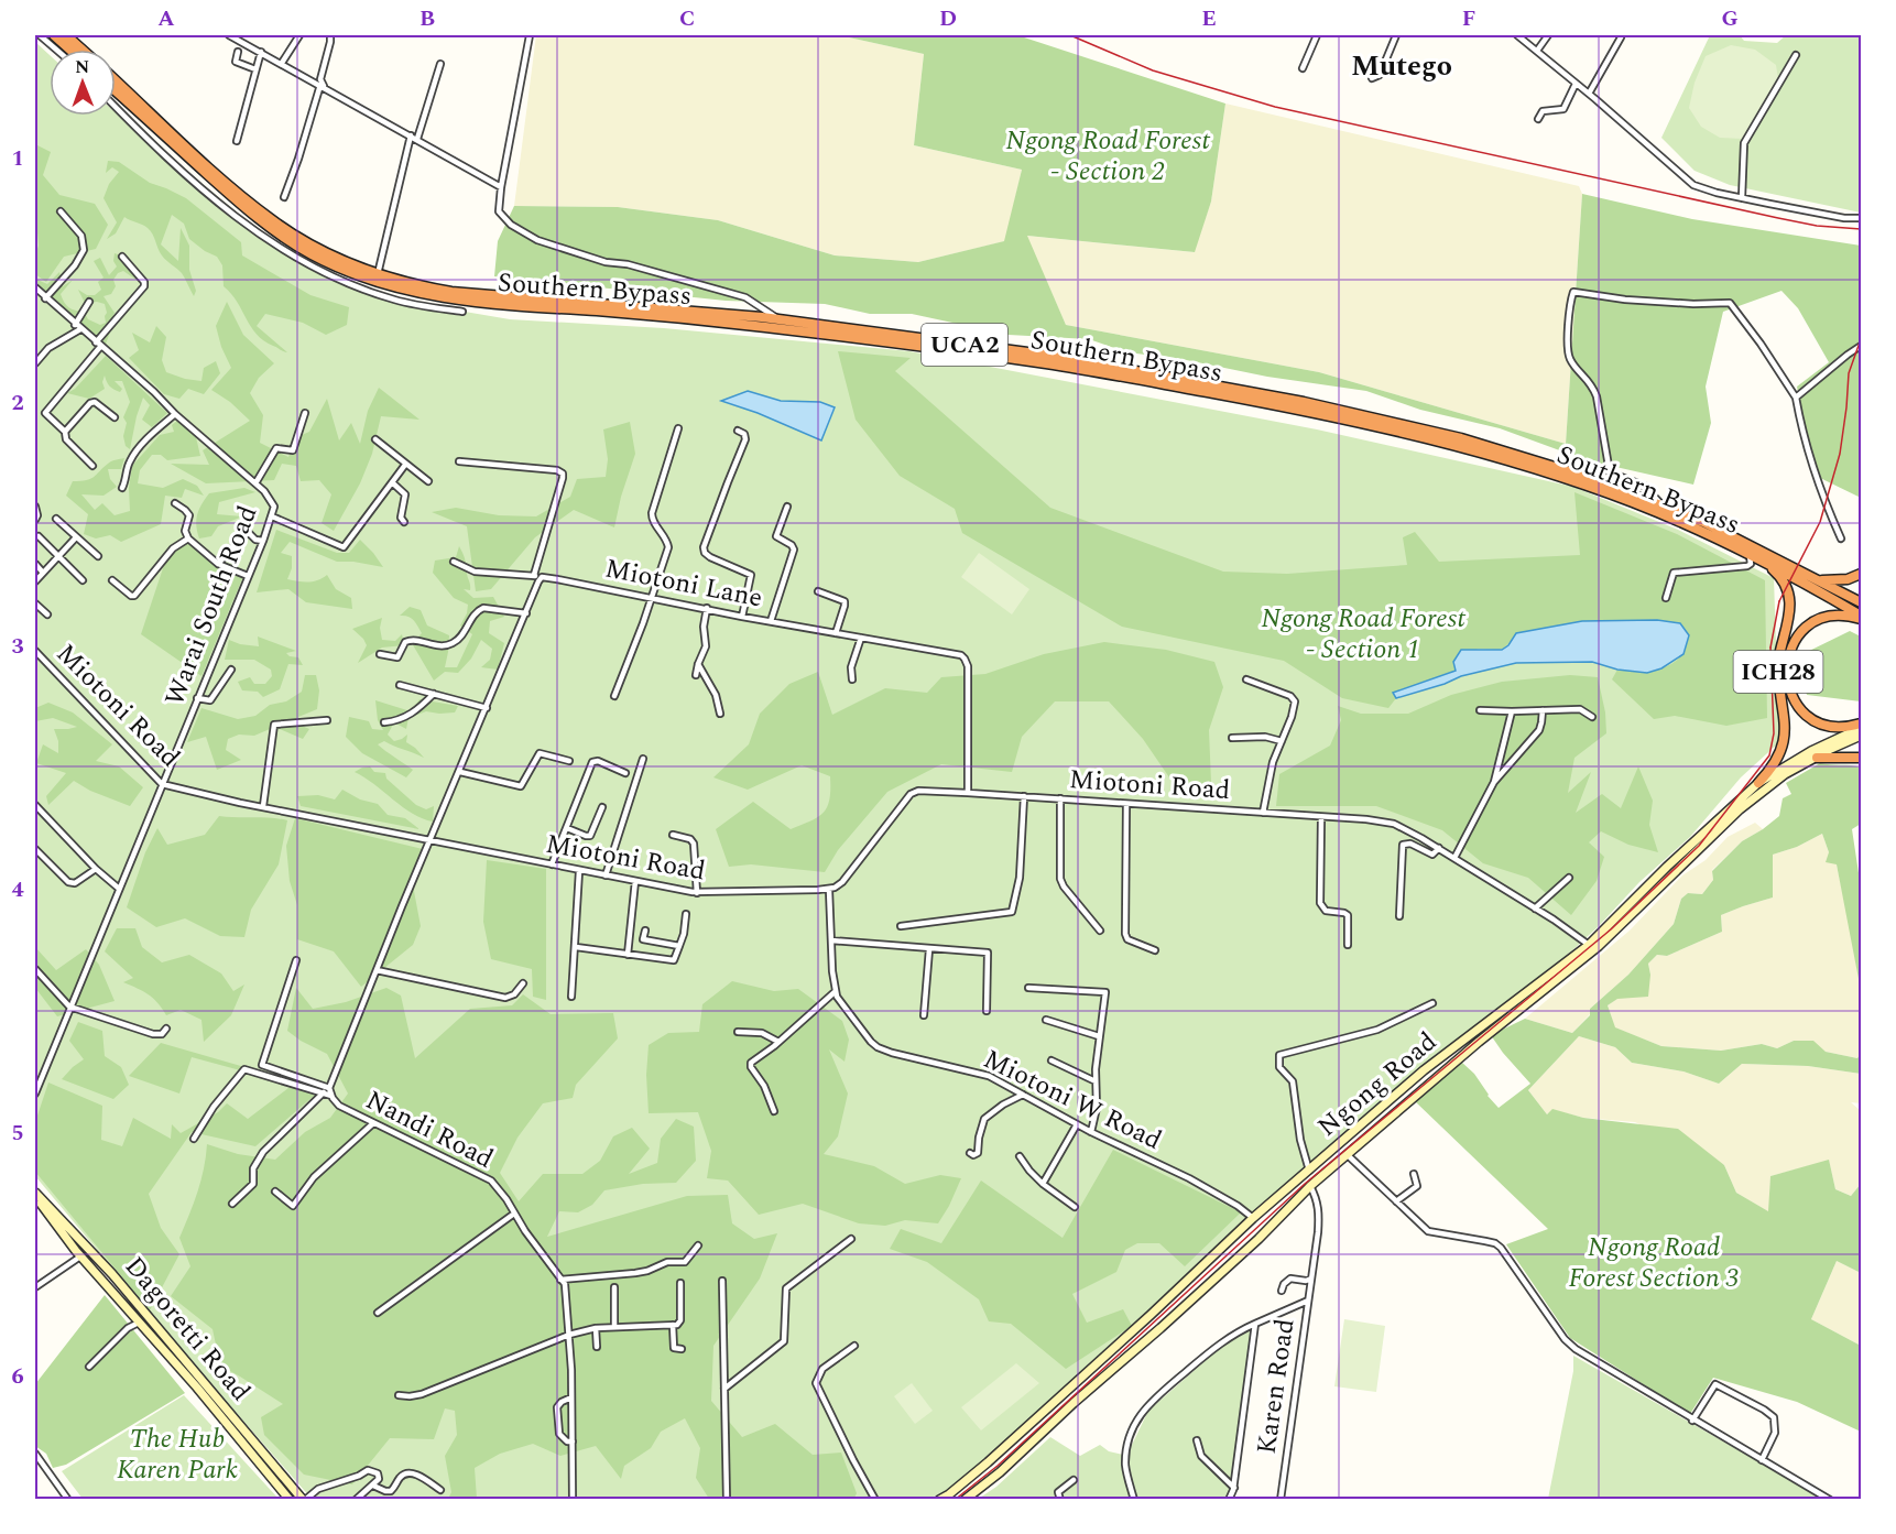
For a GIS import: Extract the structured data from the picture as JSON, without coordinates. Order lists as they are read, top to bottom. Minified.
{"streets":{"highway":["Southern Bypass","UCA2","ICH28"],"main road":["Ngong Road","Dagoretti Road"],"street":["Miotoni Lane","Warai South Road","Miotoni Road","Miotoni W Road","Nandi Road","Karen Road"]},"crossings":[["Southern Bypass","ICH28"],["Miotoni Lane","Miotoni Road"],["Warai South Road","Miotoni Road"],["ICH28","Ngong Road"],["Miotoni Road","Ngong Road"],["Miotoni Road","Miotoni W Road"],["Miotoni Road","Nandi Road"],["Ngong Road","Miotoni W Road"],["Ngong Road","Karen Road"]],"districts":["Mutego"],"parks":["Ngong Road Forest - Section 2","Ngong Road Forest - Section 1","Ngong Road Forest Section 3","The Hub Karen Park"],"north":"top","grid":{"columns":["A","B","C","D","E","F","G"],"rows":["1","2","3","4","5","6"]}}
